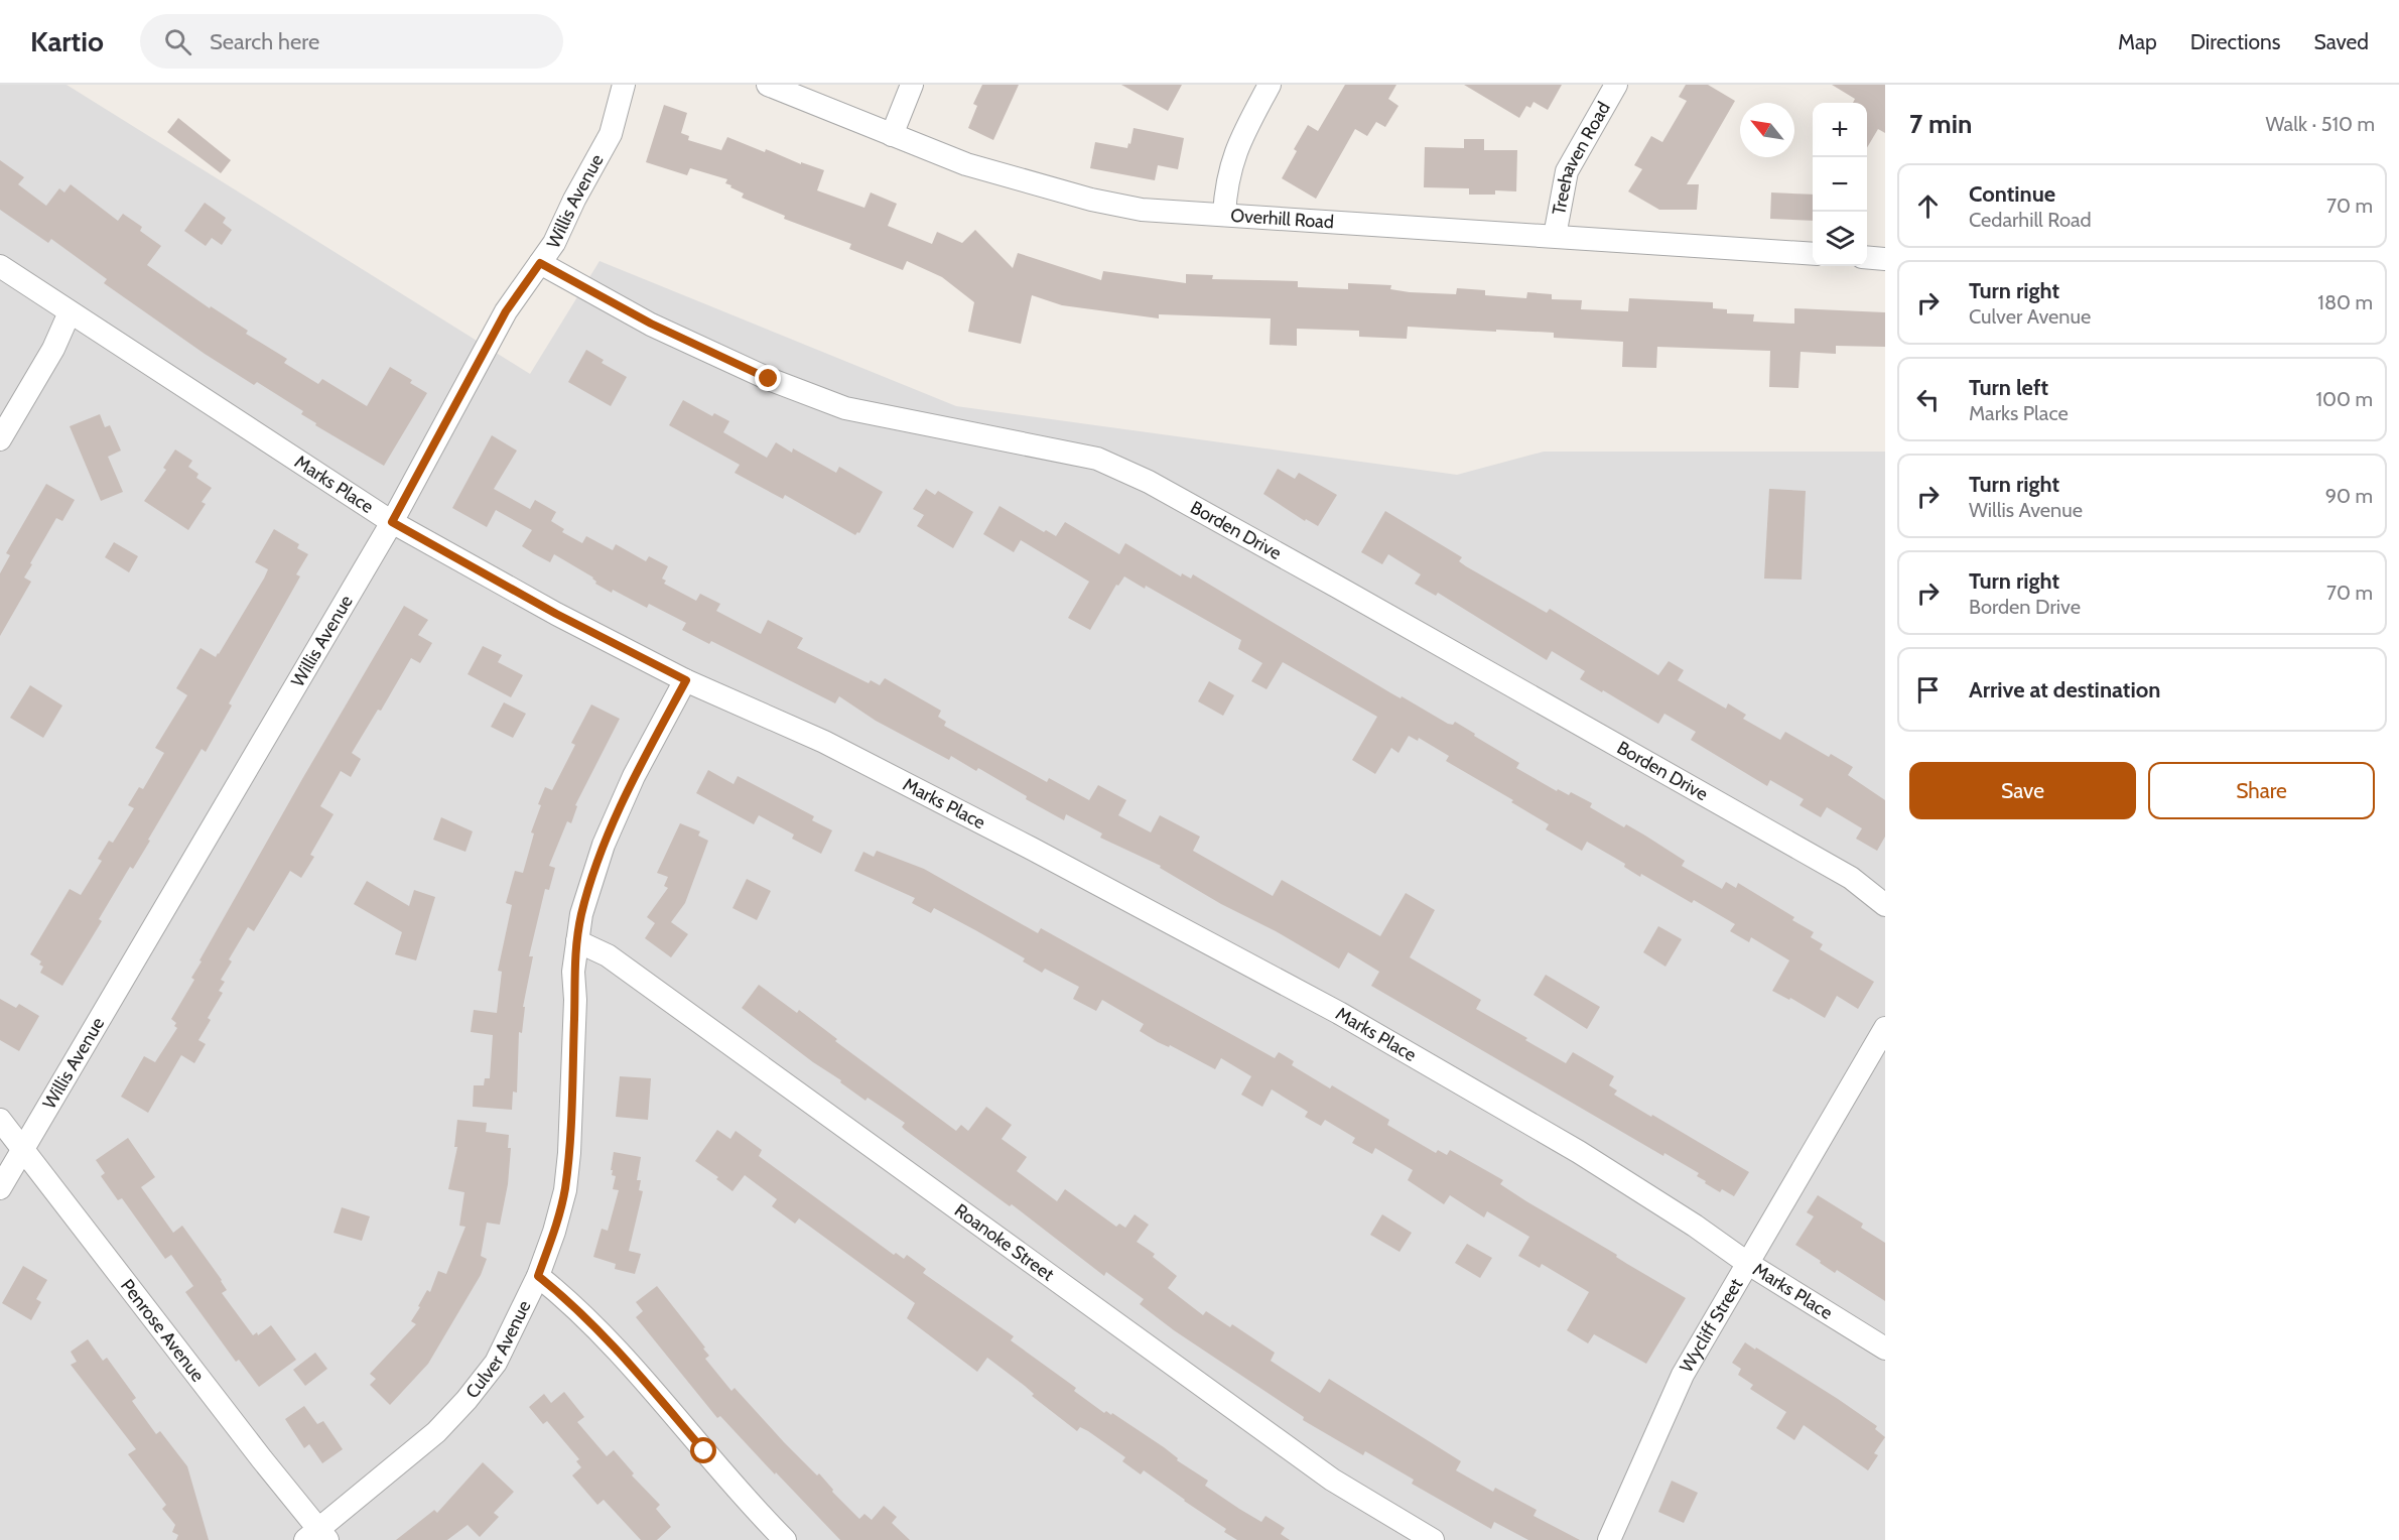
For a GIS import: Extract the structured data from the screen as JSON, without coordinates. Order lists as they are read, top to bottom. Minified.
{"streets":{"street":["Treehaven Road","Willis Avenue","Overhill Road","Marks Place","Borden Drive","Roanoke Street","Wycliff Street","Penrose Avenue","Culver Avenue"]},"crossings":[["Treehaven Road","Overhill Road"],["Willis Avenue","Marks Place"],["Willis Avenue","Borden Drive"],["Willis Avenue","Penrose Avenue"],["Marks Place","Wycliff Street"],["Marks Place","Culver Avenue"],["Roanoke Street","Culver Avenue"],["Penrose Avenue","Culver Avenue"]],"north":"top left","page":{"header":"Kartio","search":"Search here","nav":["Map","Directions","Saved"],"heading":["7 min","Walk · 510 m"],"map_buttons":["+","−"],"list":[["Continue","Cedarhill Road","70 m"],["Turn right","Culver Avenue","180 m"],["Turn left","Marks Place","100 m"],["Turn right","Willis Avenue","90 m"],["Turn right","Borden Drive","70 m"],"Arrive at destination"],"buttons":["Save","Share"]}}
